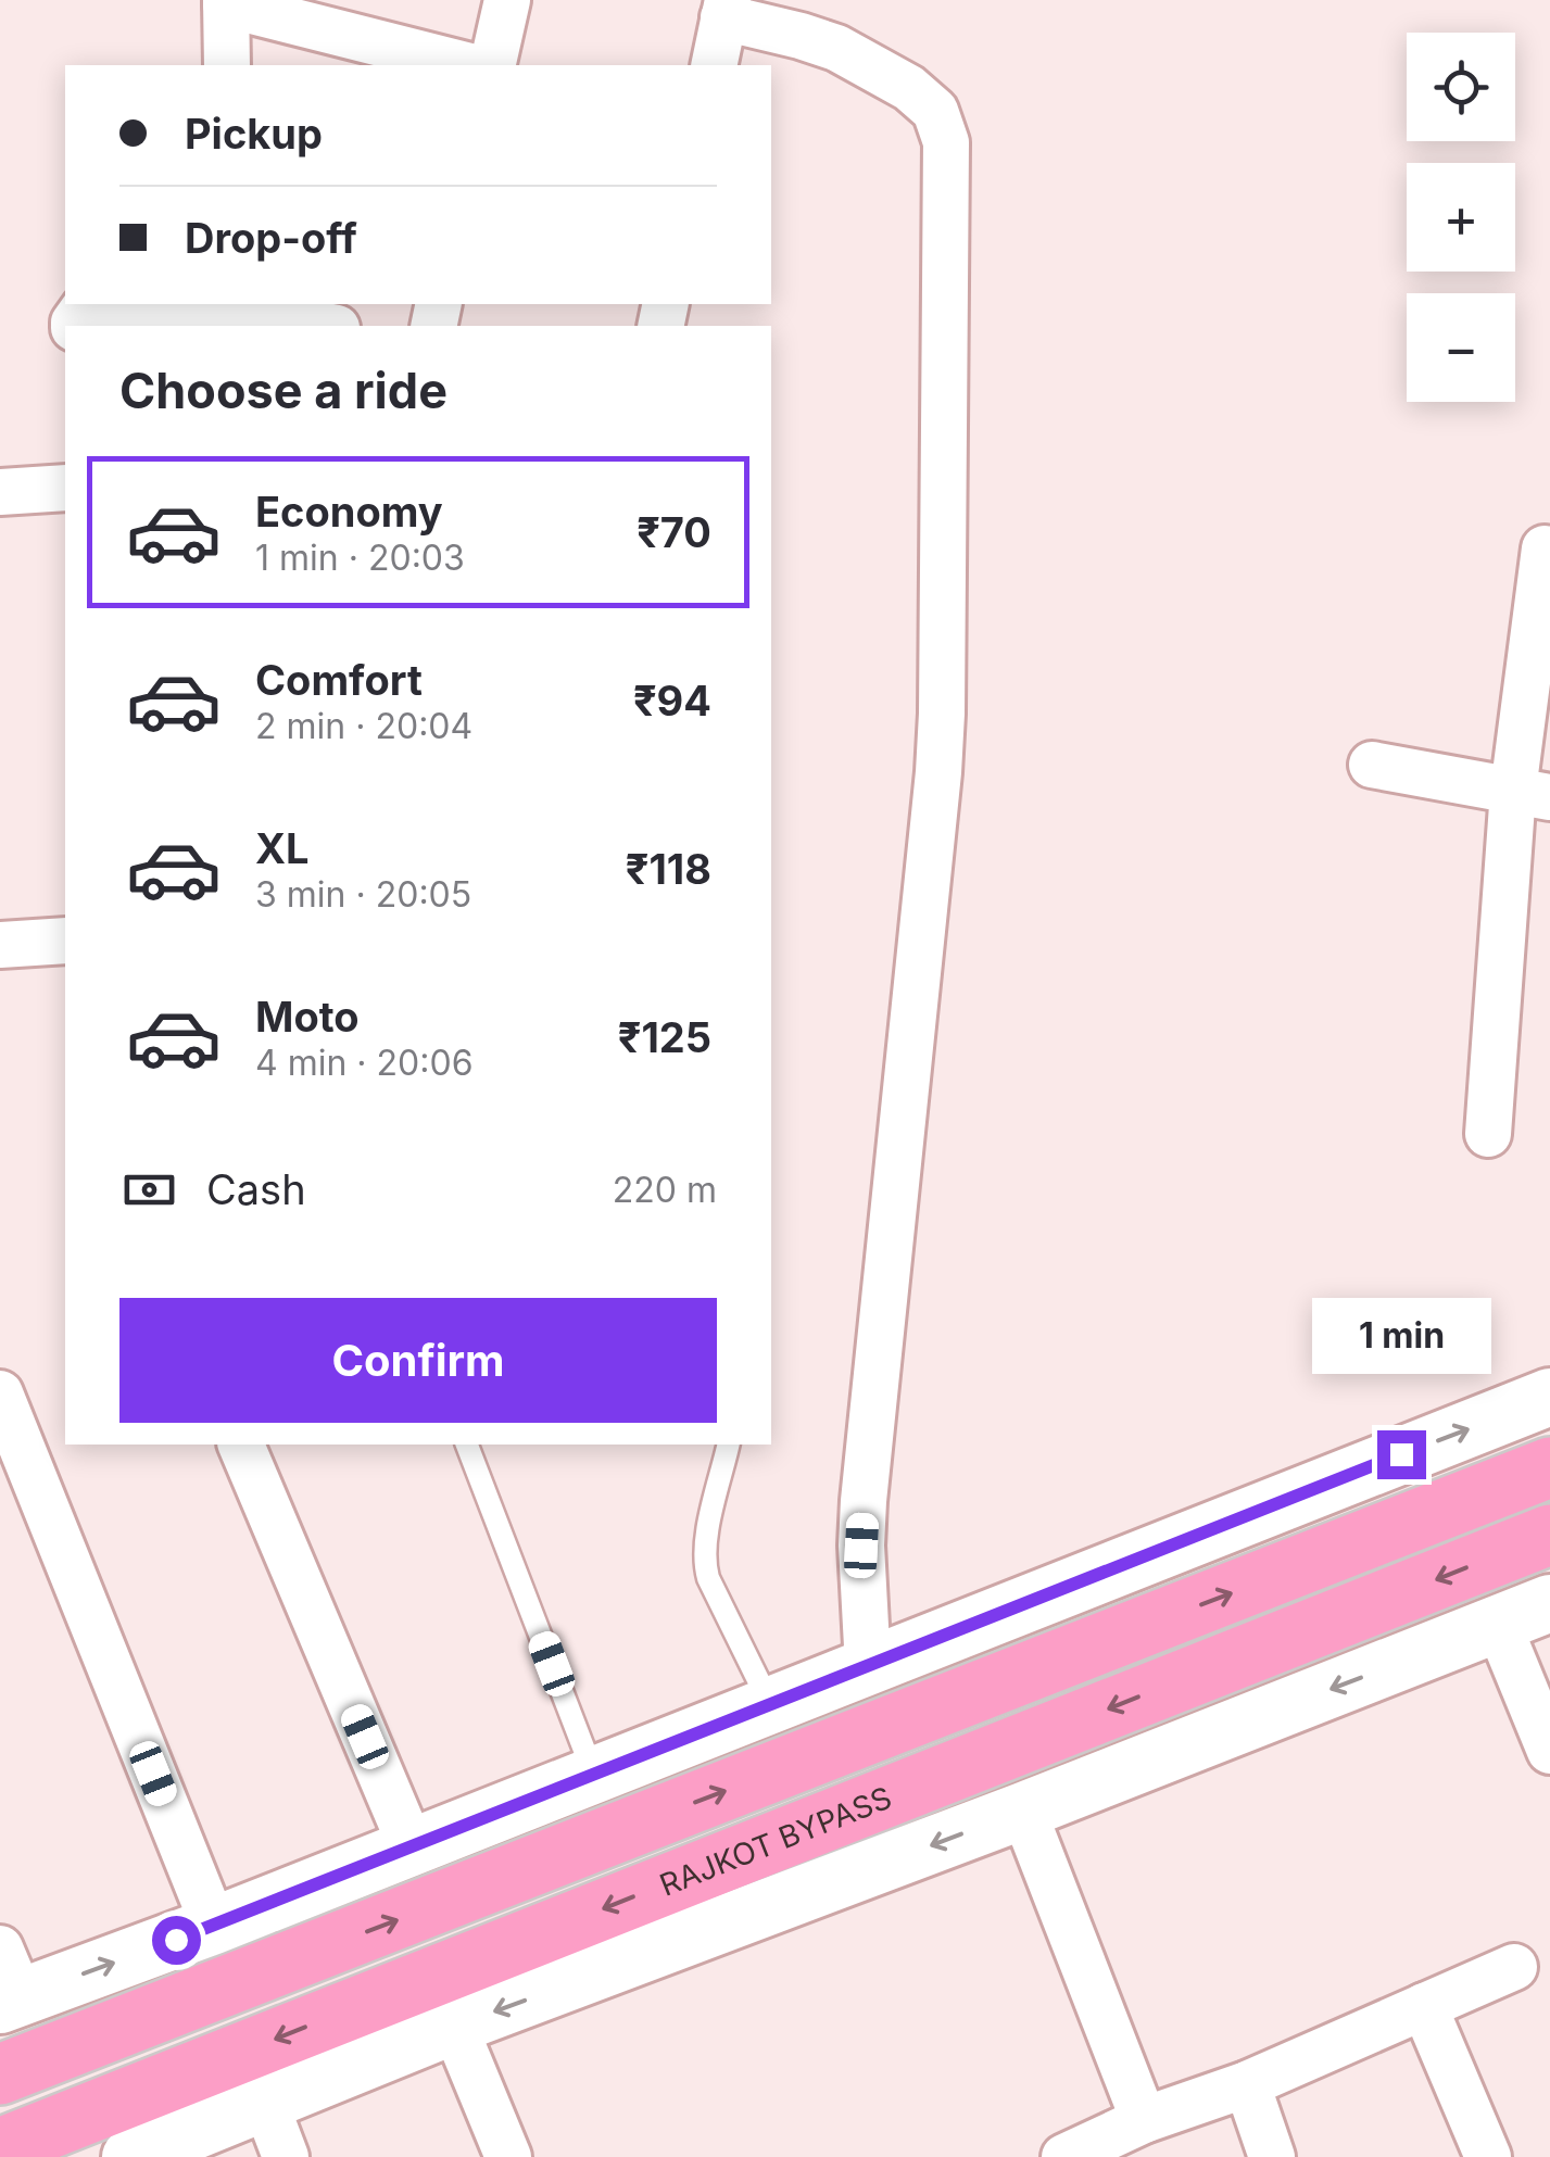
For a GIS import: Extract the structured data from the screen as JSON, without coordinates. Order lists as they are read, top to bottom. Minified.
{"streets":{"highway":["RAJKOT BYPASS"]},"page":{"map_buttons":["+","−"],"banner":["Pickup","Drop-off"],"heading":"Choose a ride","list":[{"name":"Economy","note":"1 min · 20:03","value":"₹70"},{"name":"Comfort","note":"2 min · 20:04","value":"₹94"},{"name":"XL","note":"3 min · 20:05","value":"₹118"},{"name":"Moto","note":"4 min · 20:06","value":"₹125"}],"pay":["Cash","220 m"],"buttons":"Confirm","bubble":"1 min"}}
